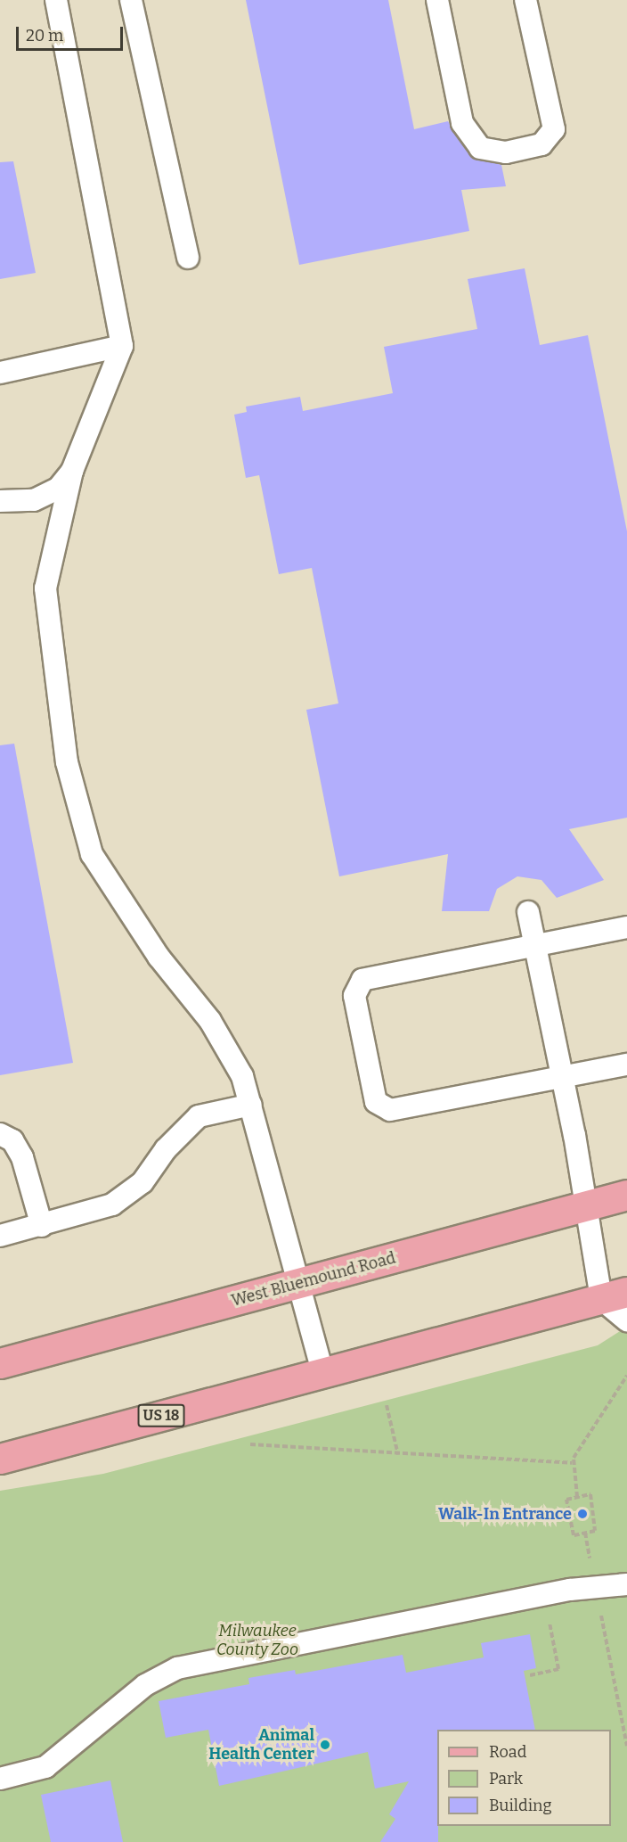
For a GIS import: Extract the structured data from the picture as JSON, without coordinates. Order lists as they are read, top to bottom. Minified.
{"streets":{"main road":["West Bluemound Road","US 18"]},"parks":["Milwaukee County Zoo"],"places":["Walk-In Entrance","Animal Health Center"],"legend":["Road","Park","Building"],"scale_bar":"20 m"}
